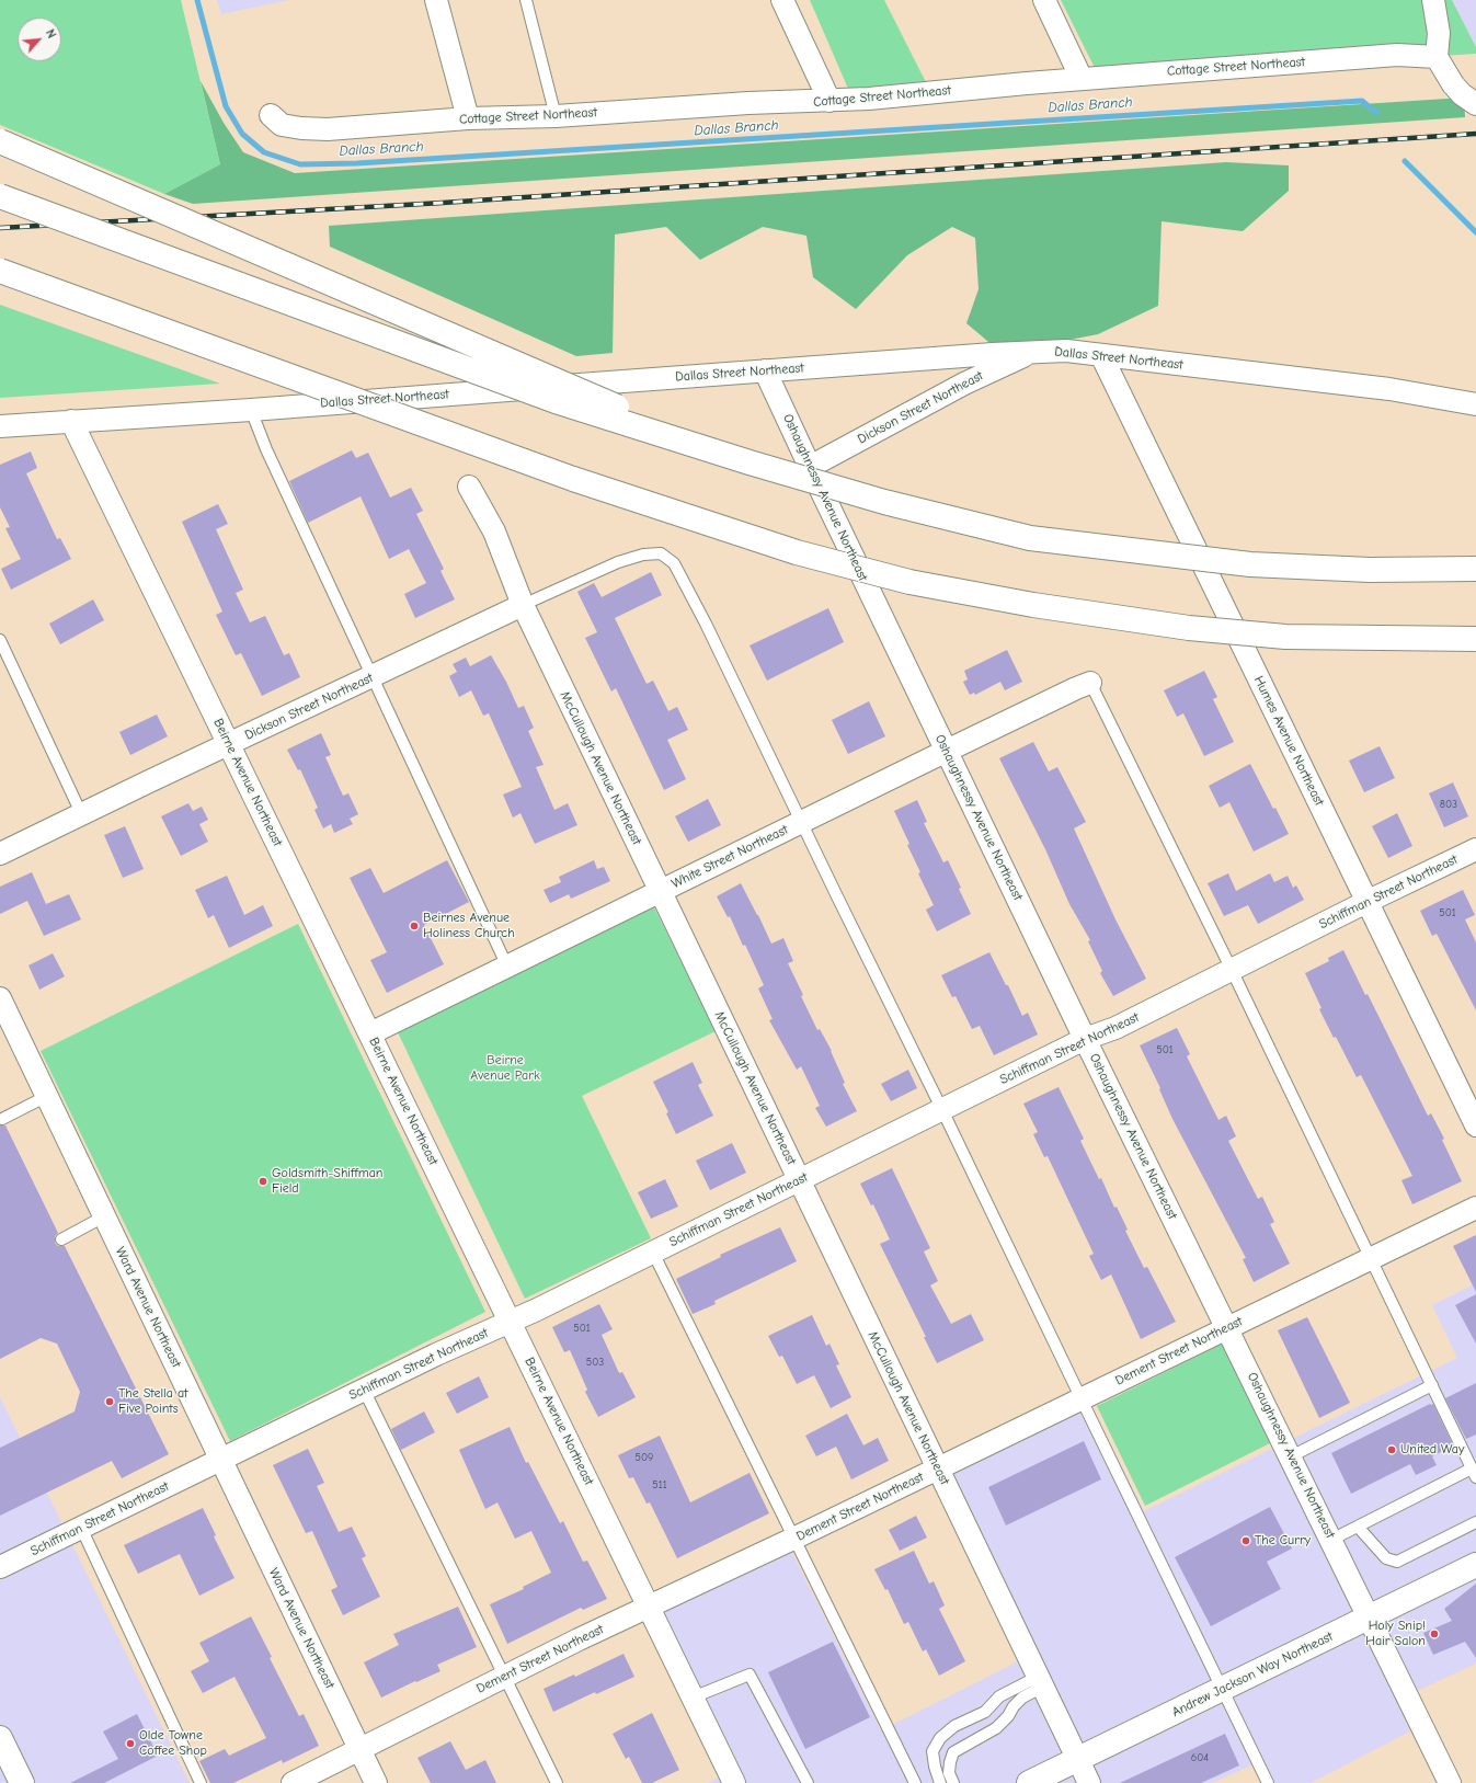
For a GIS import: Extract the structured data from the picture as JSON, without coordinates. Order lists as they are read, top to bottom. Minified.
{"streets":{"main road":["Andrew Jackson Way Northeast"],"street":["Cottage Street Northeast","Dallas Street Northeast","Dickson Street Northeast","Oshaughnessy Avenue Northeast","Humes Avenue Northeast","McCullough Avenue Northeast","Beirne Avenue Northeast","White Street Northeast","Schiffman Street Northeast","Ward Avenue Northeast","Dement Street Northeast"]},"crossings":[["Dallas Street Northeast","Dickson Street Northeast"],["Dallas Street Northeast","Oshaughnessy Avenue Northeast"],["Dallas Street Northeast","Humes Avenue Northeast"],["Dallas Street Northeast","Beirne Avenue Northeast"],["Dickson Street Northeast","Oshaughnessy Avenue Northeast"],["Dickson Street Northeast","McCullough Avenue Northeast"],["Dickson Street Northeast","Beirne Avenue Northeast"],["Oshaughnessy Avenue Northeast","White Street Northeast"],["Oshaughnessy Avenue Northeast","Schiffman Street Northeast"],["Oshaughnessy Avenue Northeast","Dement Street Northeast"],["Oshaughnessy Avenue Northeast","Andrew Jackson Way Northeast"],["Humes Avenue Northeast","Schiffman Street Northeast"],["McCullough Avenue Northeast","White Street Northeast"],["McCullough Avenue Northeast","Schiffman Street Northeast"],["McCullough Avenue Northeast","Dement Street Northeast"],["McCullough Avenue Northeast","Andrew Jackson Way Northeast"],["Beirne Avenue Northeast","White Street Northeast"],["Beirne Avenue Northeast","Schiffman Street Northeast"],["Beirne Avenue Northeast","Dement Street Northeast"],["Schiffman Street Northeast","Ward Avenue Northeast"],["Ward Avenue Northeast","Dement Street Northeast"]],"water":["Dallas Branch"],"parks":["Beirne Avenue Park"],"places":["Beirnes Avenue Holiness Church","Goldsmith-Shiffman Field","The Stella at Five Points","United Way","The Curry","Holy Snip! Hair Salon","Olde Towne Coffee Shop"],"house_numbers":["803","501","501","501","503","509","511","604"],"north":"top right"}
